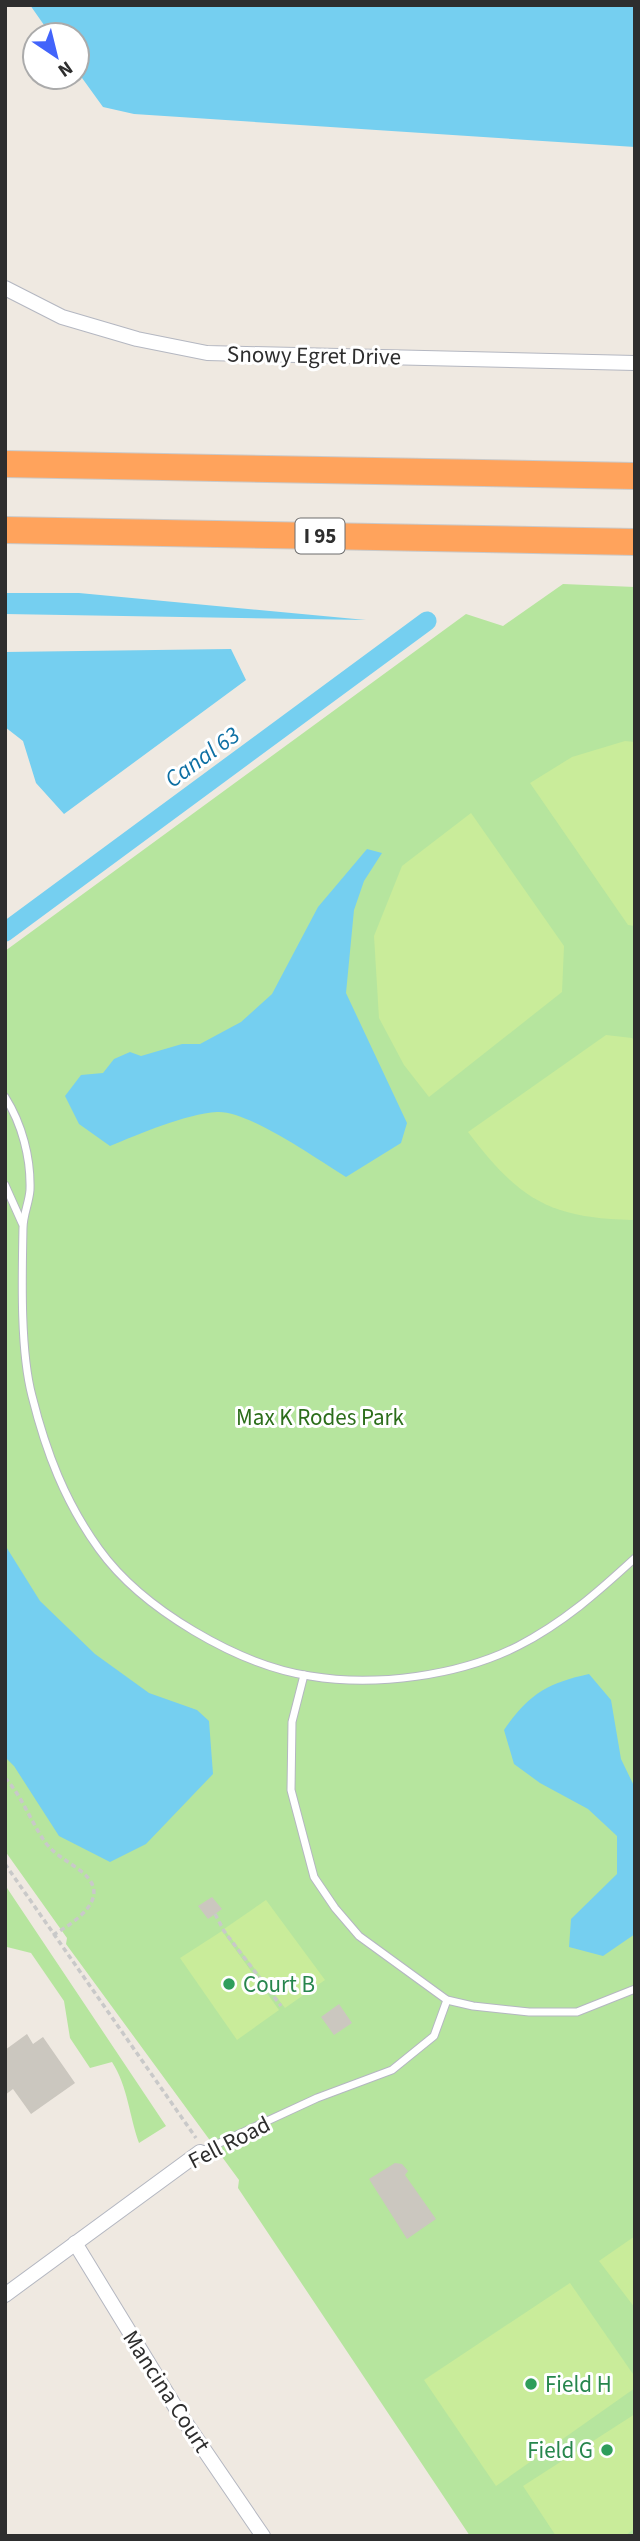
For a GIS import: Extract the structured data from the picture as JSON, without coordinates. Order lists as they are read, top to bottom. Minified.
{"streets":{"highway":["I 95"],"street":["Snowy Egret Drive","Fell Road","Mancina Court"]},"crossings":[["Fell Road","Mancina Court"]],"water":["Canal 63"],"parks":["Max K Rodes Park"],"places":["Court B","Field H","Field G"],"north":"bottom right"}
